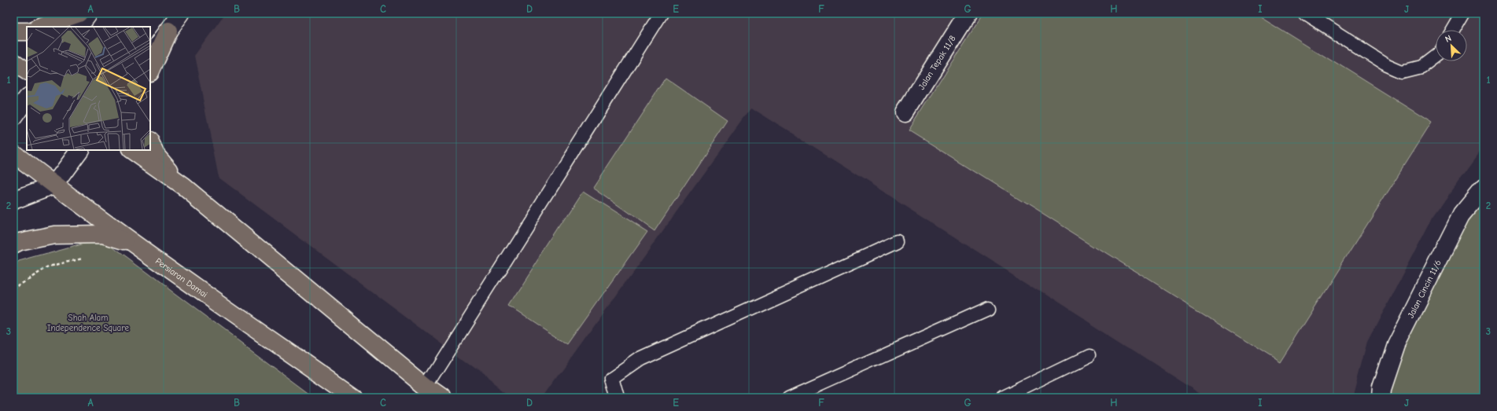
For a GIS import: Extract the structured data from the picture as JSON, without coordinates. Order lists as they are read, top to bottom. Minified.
{"streets":{"main road":["Persiaran Damai"],"street":["Jalan Tepak 11/8","Jalan Cincin 11/6"]},"parks":["Shah Alam Independence Square"],"north":"top left","grid":{"columns":["A","B","C","D","E","F","G","H","I","J"],"rows":["1","2","3"]}}
